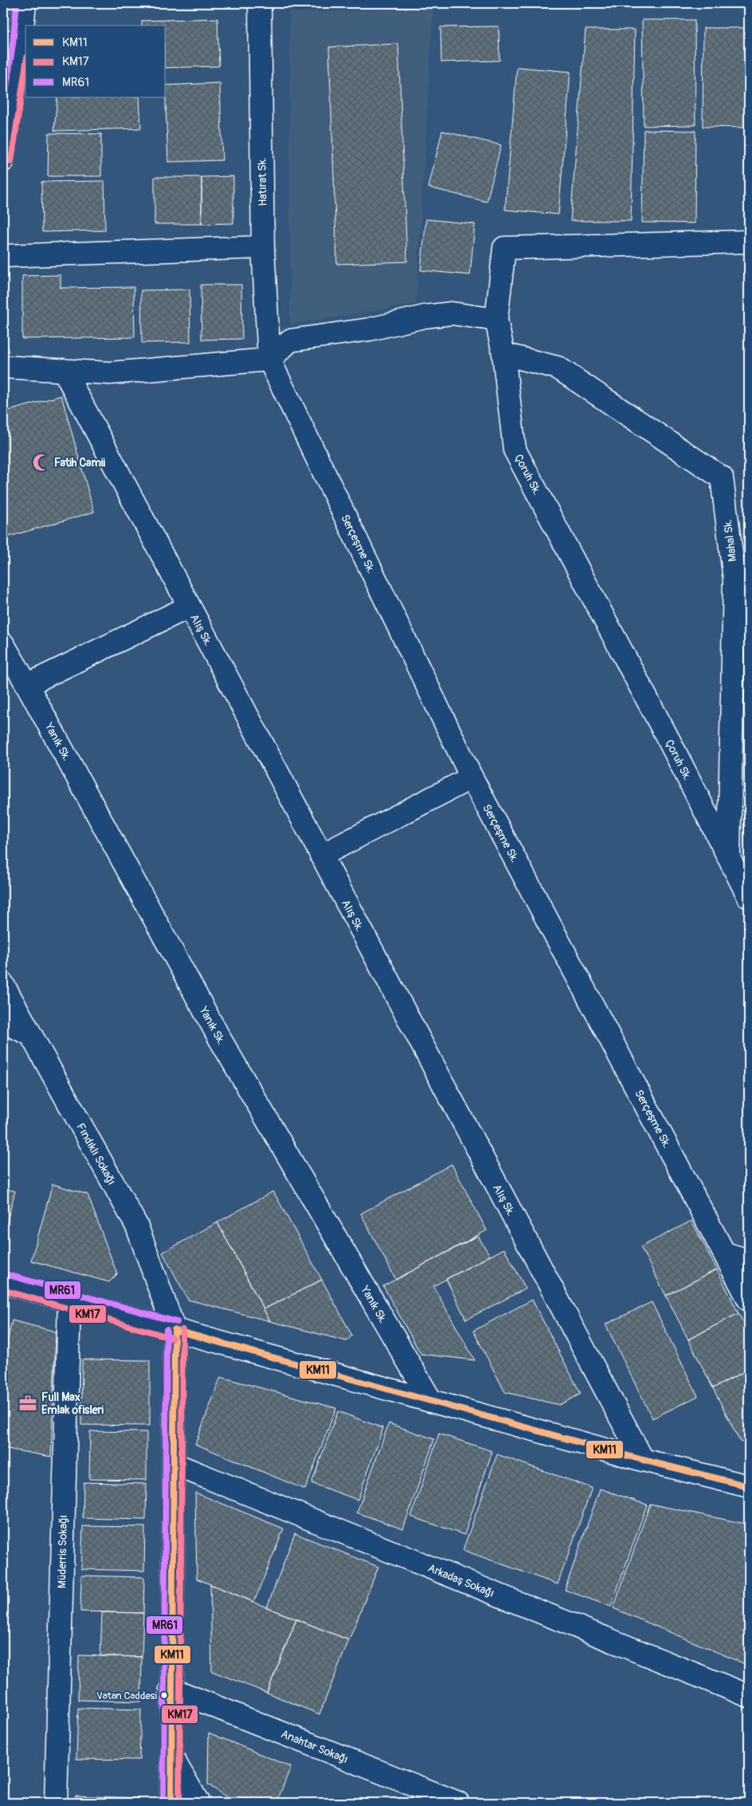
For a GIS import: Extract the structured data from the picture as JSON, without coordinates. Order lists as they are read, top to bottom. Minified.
{"streets":{"street":["Hatırat Sk.","Çoruh Sk.","Mahal Sk.","Serçeşme Sk.","Alış Sk.","Yanık Sk.","Fındıklı Sokağı","Müderris Sokağı","Arkadaş Sokağı","Anahtar Sokağı"]},"crossings":[["Hatırat Sk.","Serçeşme Sk."],["Çoruh Sk.","Mahal Sk."]],"places":{"mosque":["Fatih Camii"],"office":["Full Max Emlak ofisleri"],"other":["Vatan Caddesi"]},"lines":["transit line MR61","transit line KM17","transit line KM11"],"legend":["KM11","KM17","MR61"]}
